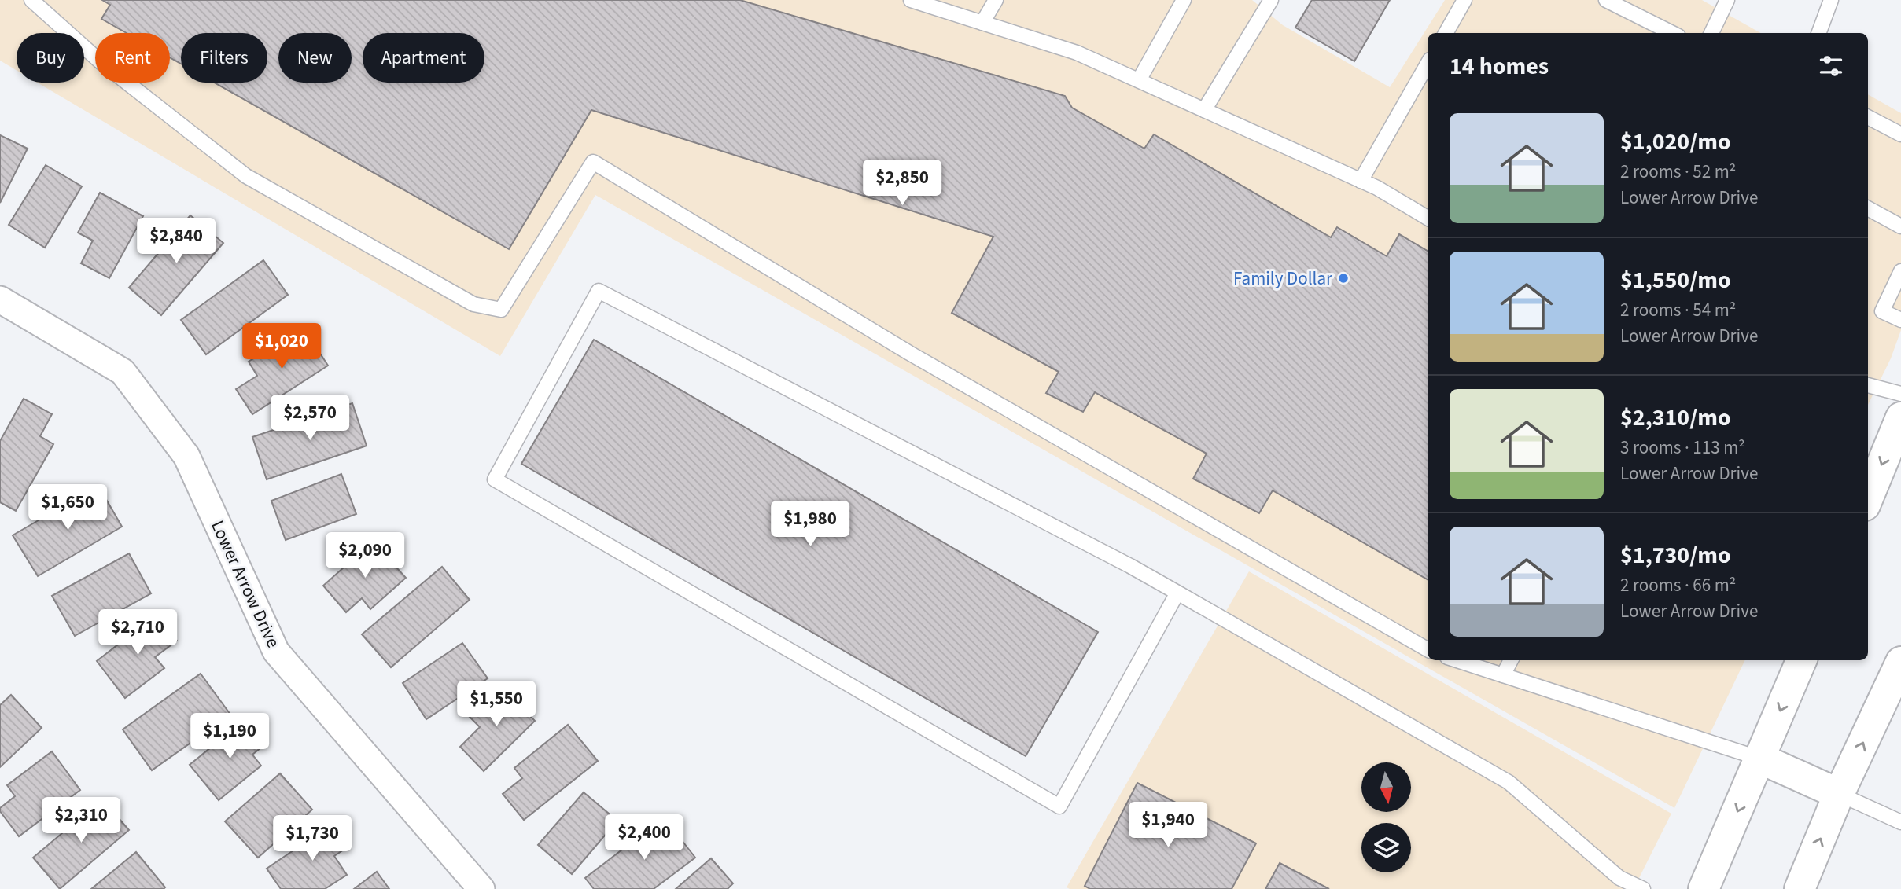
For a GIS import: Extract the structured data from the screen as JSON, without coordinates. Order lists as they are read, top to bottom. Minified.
{"streets":{"street":["Lower Arrow Drive"]},"places":["Family Dollar"],"north":"bottom","page":{"chip":["Buy","Rent","Filters","New","Apartment"],"heading":"14 homes","list":[{"name":"$1,020/mo","note":"2 rooms · 52 m² · Lower Arrow Drive"},{"name":"$1,550/mo","note":"2 rooms · 54 m² · Lower Arrow Drive"},{"name":"$2,310/mo","note":"3 rooms · 113 m² · Lower Arrow Drive"},{"name":"$1,730/mo","note":"2 rooms · 66 m² · Lower Arrow Drive"}],"price":["$2,850","$2,840","$1,020","$2,570","$1,650","$1,980","$2,090","$2,710","$1,550","$1,190","$2,310","$1,940","$2,400","$1,730"]}}
